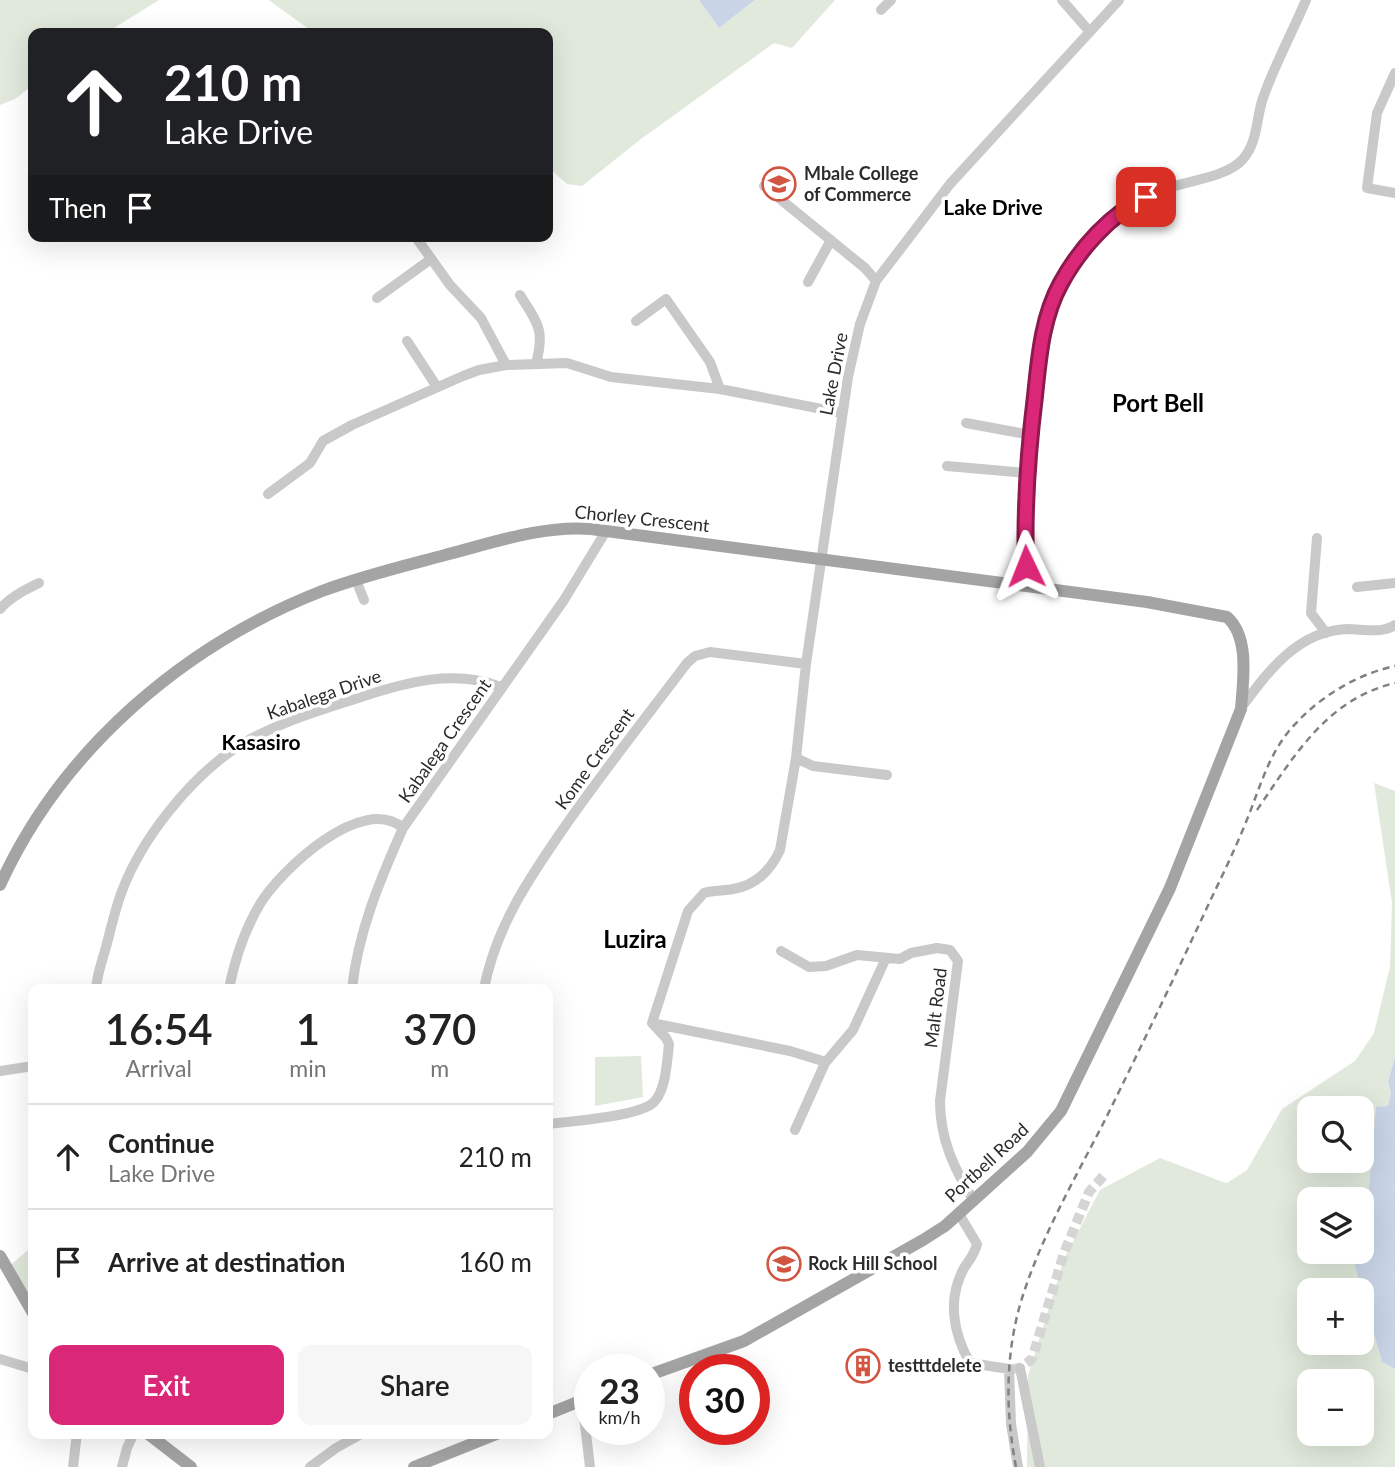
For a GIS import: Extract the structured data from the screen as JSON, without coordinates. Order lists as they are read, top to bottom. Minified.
{"streets":{"main road":["Chorley Crescent","Portbell Road"],"street":["Lake Drive","Kabalega Drive","Kabalega Crescent","Kome Crescent","Malt Road"]},"crossings":[["Lake Drive","Chorley Crescent"],["Lake Drive","Kome Crescent"],["Chorley Crescent","Kabalega Crescent"],["Chorley Crescent","Portbell Road"],["Kabalega Drive","Kabalega Crescent"],["Malt Road","Portbell Road"]],"districts":["Lake Drive","Port Bell","Kasasiro","Luzira"],"places":{"school or university":["Mbale College of Commerce","Rock Hill School"],"building":["testttdelete"]},"page":{"turn":["210 m","Lake Drive"],"then":"Then","eta":["16:54","Arrival","1","min","370","m"],"map_buttons":["+","−"],"list":[{"name":"Continue","note":"Lake Drive","value":"210 m"},{"name":"Arrive at destination","value":"160 m"}],"buttons":["Exit","Share"],"speed":"23 km/h","limit":"30"}}
